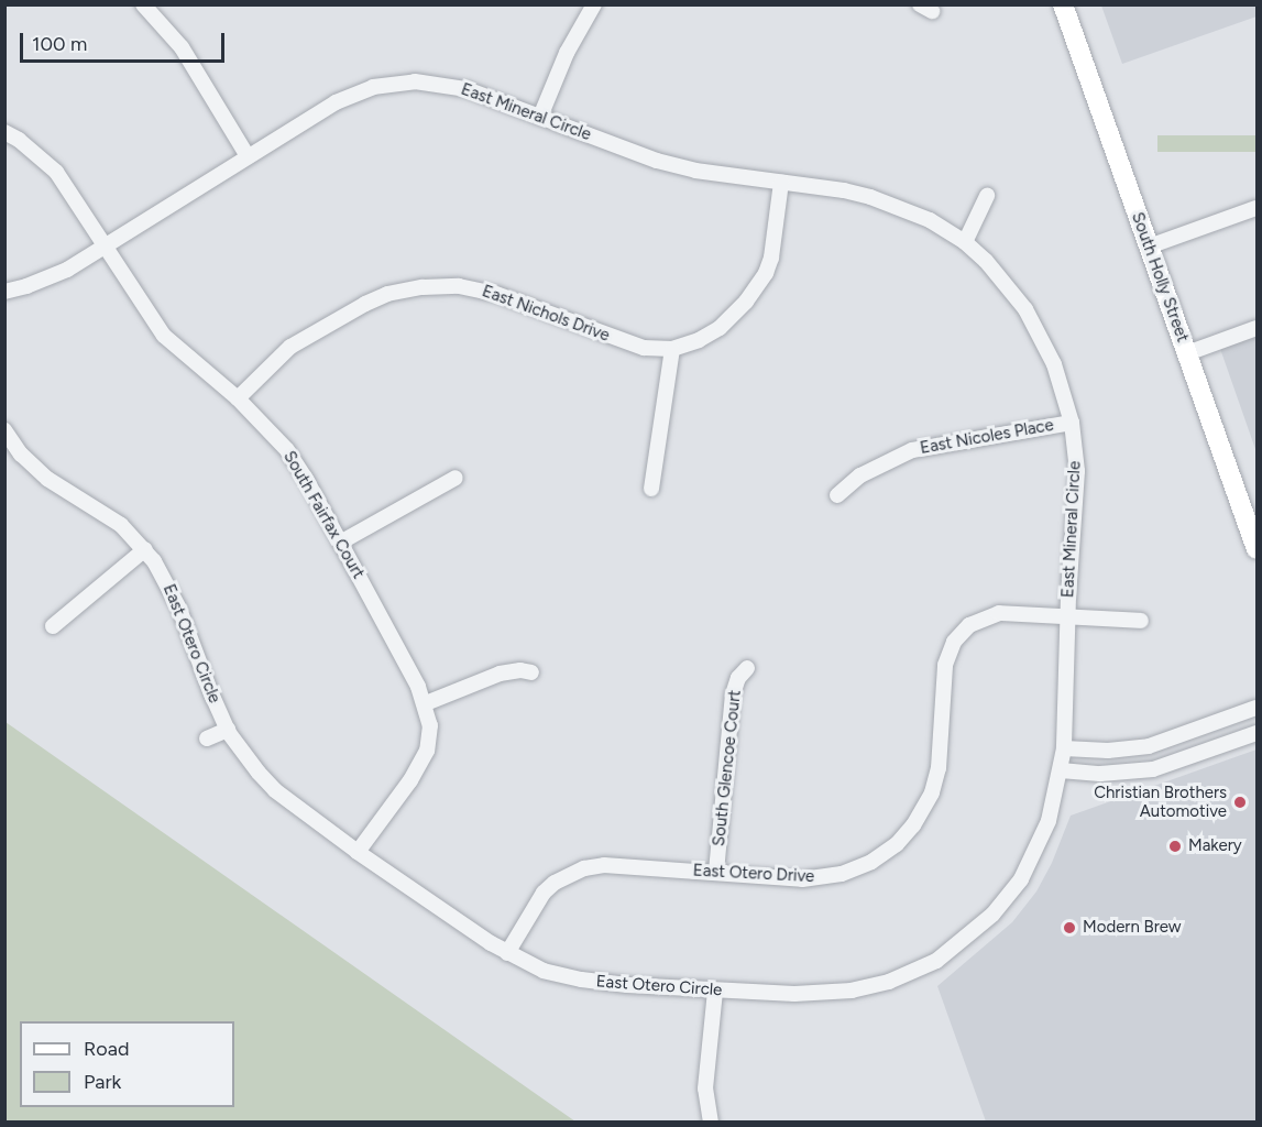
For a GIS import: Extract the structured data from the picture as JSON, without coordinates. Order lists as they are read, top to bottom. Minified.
{"streets":{"main road":["South Holly Street"],"street":["East Mineral Circle","East Nichols Drive","East Nicoles Place","South Fairfax Court","East Otero Circle","South Glencoe Court","East Otero Drive"]},"crossings":[["East Mineral Circle","East Nichols Drive"],["East Mineral Circle","East Nicoles Place"],["East Mineral Circle","South Fairfax Court"],["East Mineral Circle","East Otero Circle"],["East Mineral Circle","East Otero Drive"],["East Nichols Drive","South Fairfax Court"],["South Fairfax Court","East Otero Circle"],["East Otero Circle","East Otero Drive"],["South Glencoe Court","East Otero Drive"]],"places":["Christian Brothers Automotive","Makery","Modern Brew"],"legend":["Road","Park"],"scale_bar":"100 m"}
